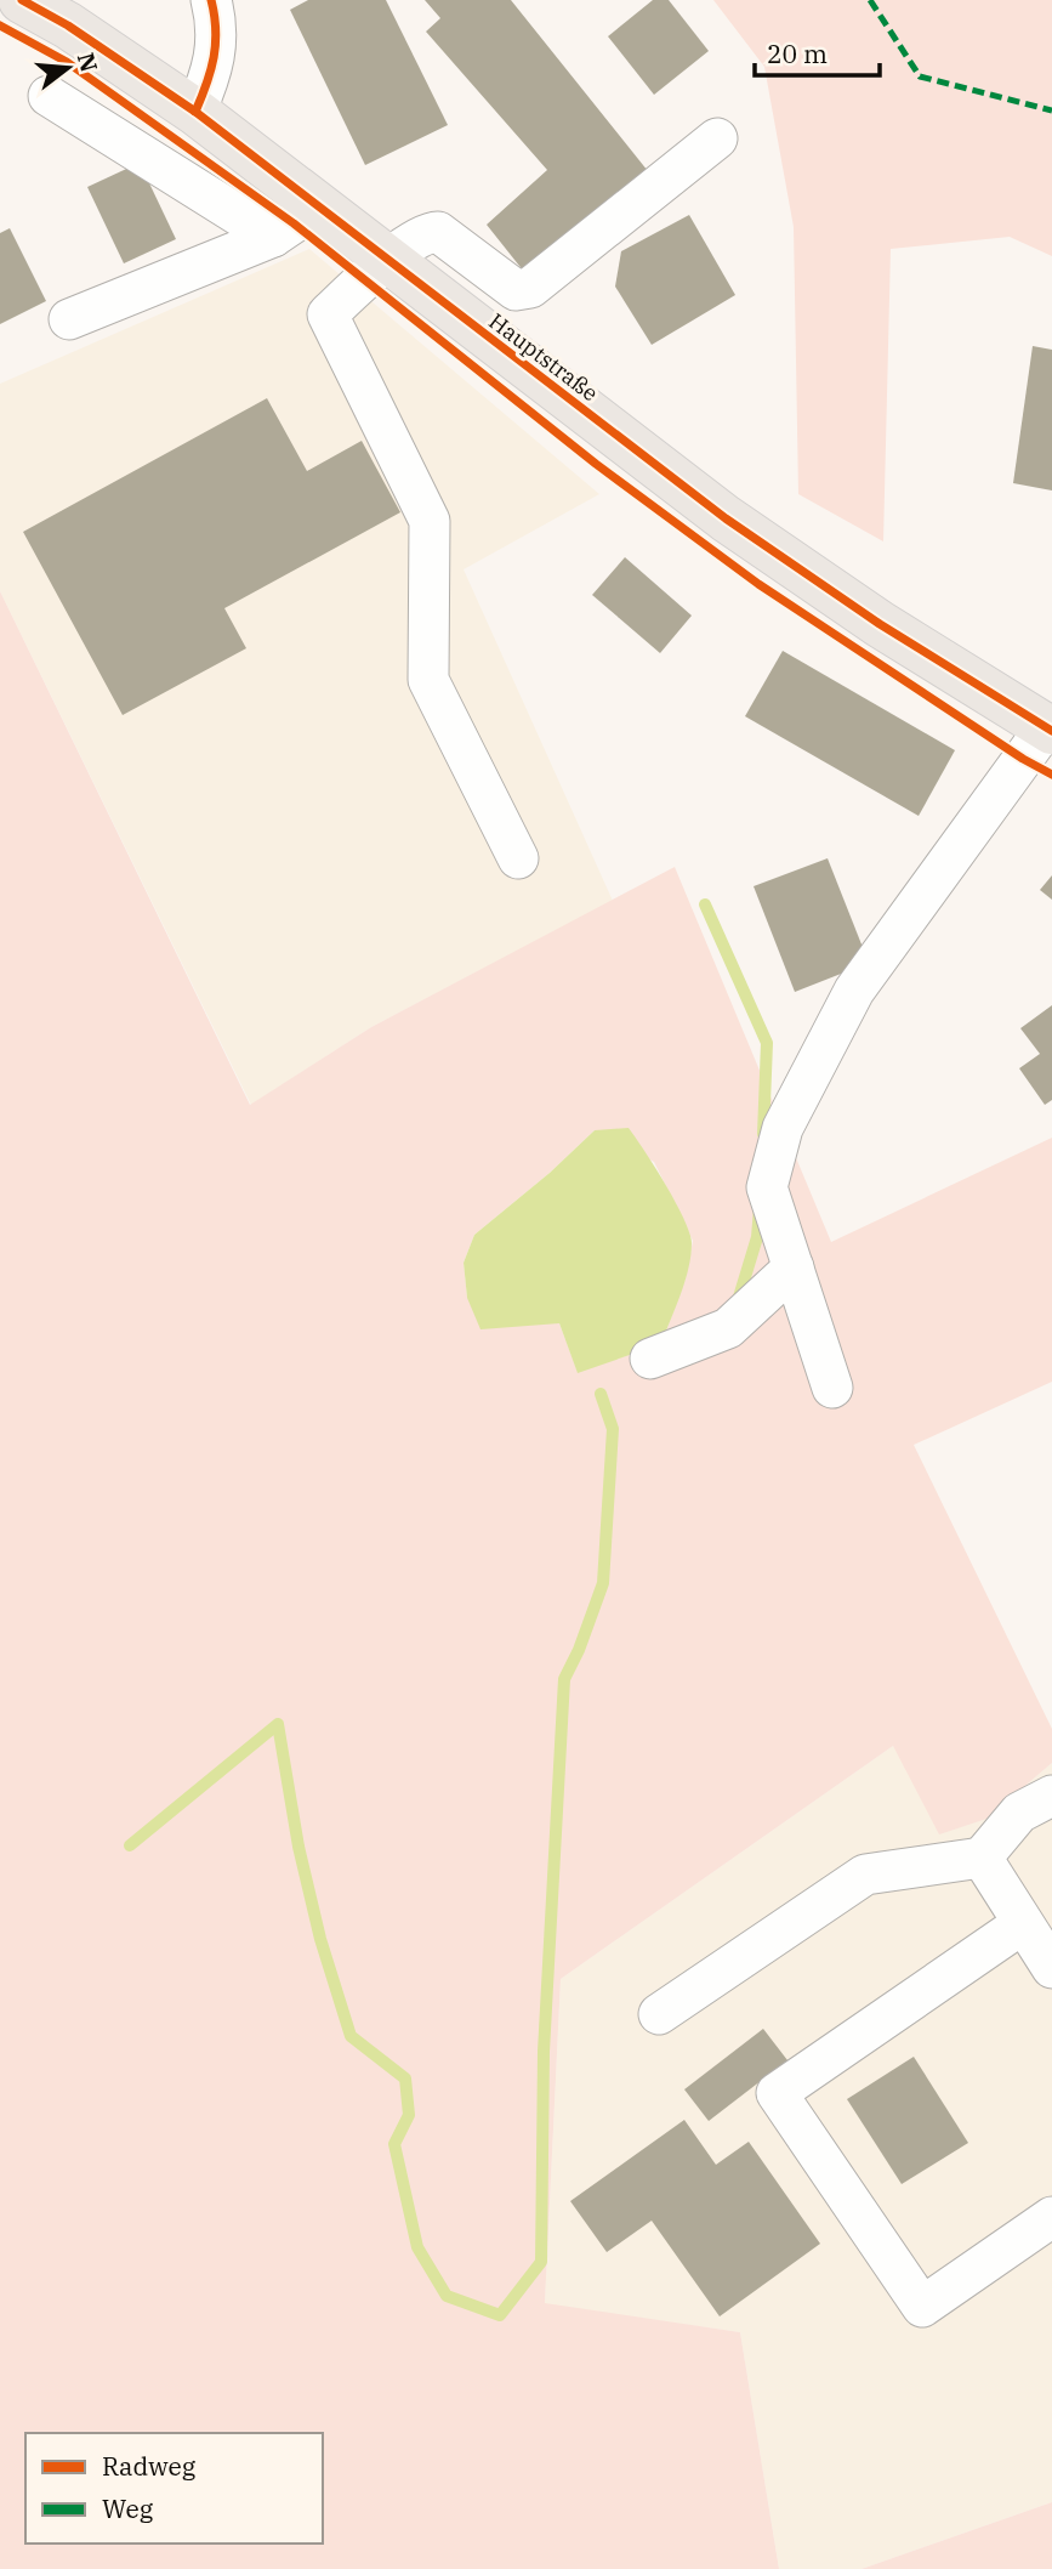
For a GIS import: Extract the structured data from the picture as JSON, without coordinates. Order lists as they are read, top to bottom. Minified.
{"streets":{"main road":["Hauptstraße"]},"legend":["Radweg","Weg"],"scale_bar":"20 m","north":"right"}
